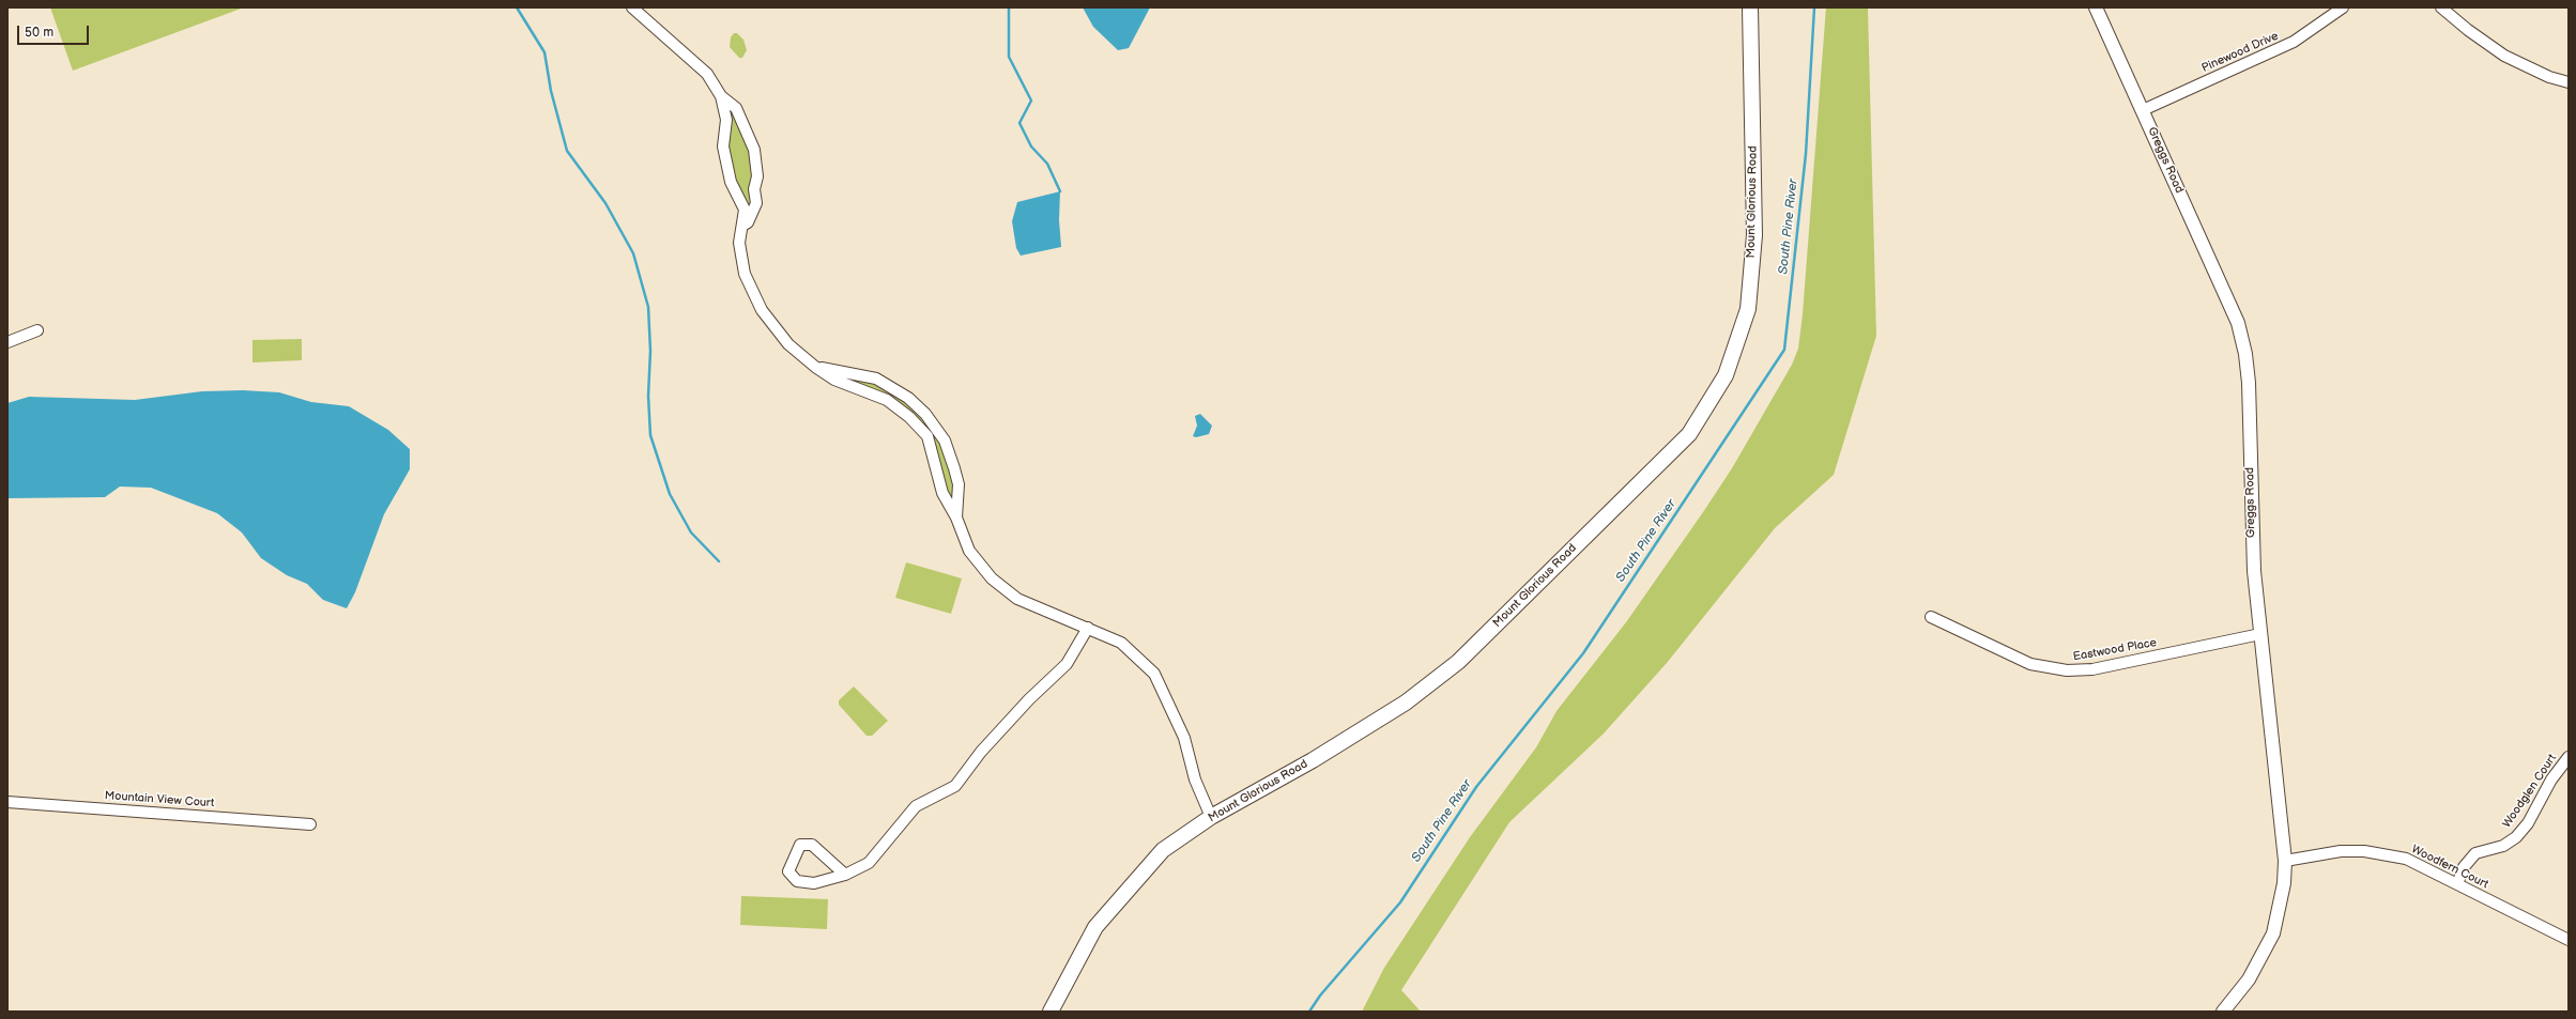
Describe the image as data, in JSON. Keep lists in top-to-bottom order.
{
  "streets": {
    "main road": ["Mount Glorious Road"],
    "street": [
      "Pinewood Drive",
      "Greggs Road",
      "Eastwood Place",
      "Woodglen Court",
      "Mountain View Court",
      "Woodfern Court"
    ]
  },
  "crossings": [
    ["Pinewood Drive", "Greggs Road"],
    ["Greggs Road", "Eastwood Place"],
    ["Greggs Road", "Woodfern Court"],
    ["Woodglen Court", "Woodfern Court"]
  ],
  "water": ["South Pine River"],
  "scale_bar": "50 m"
}
